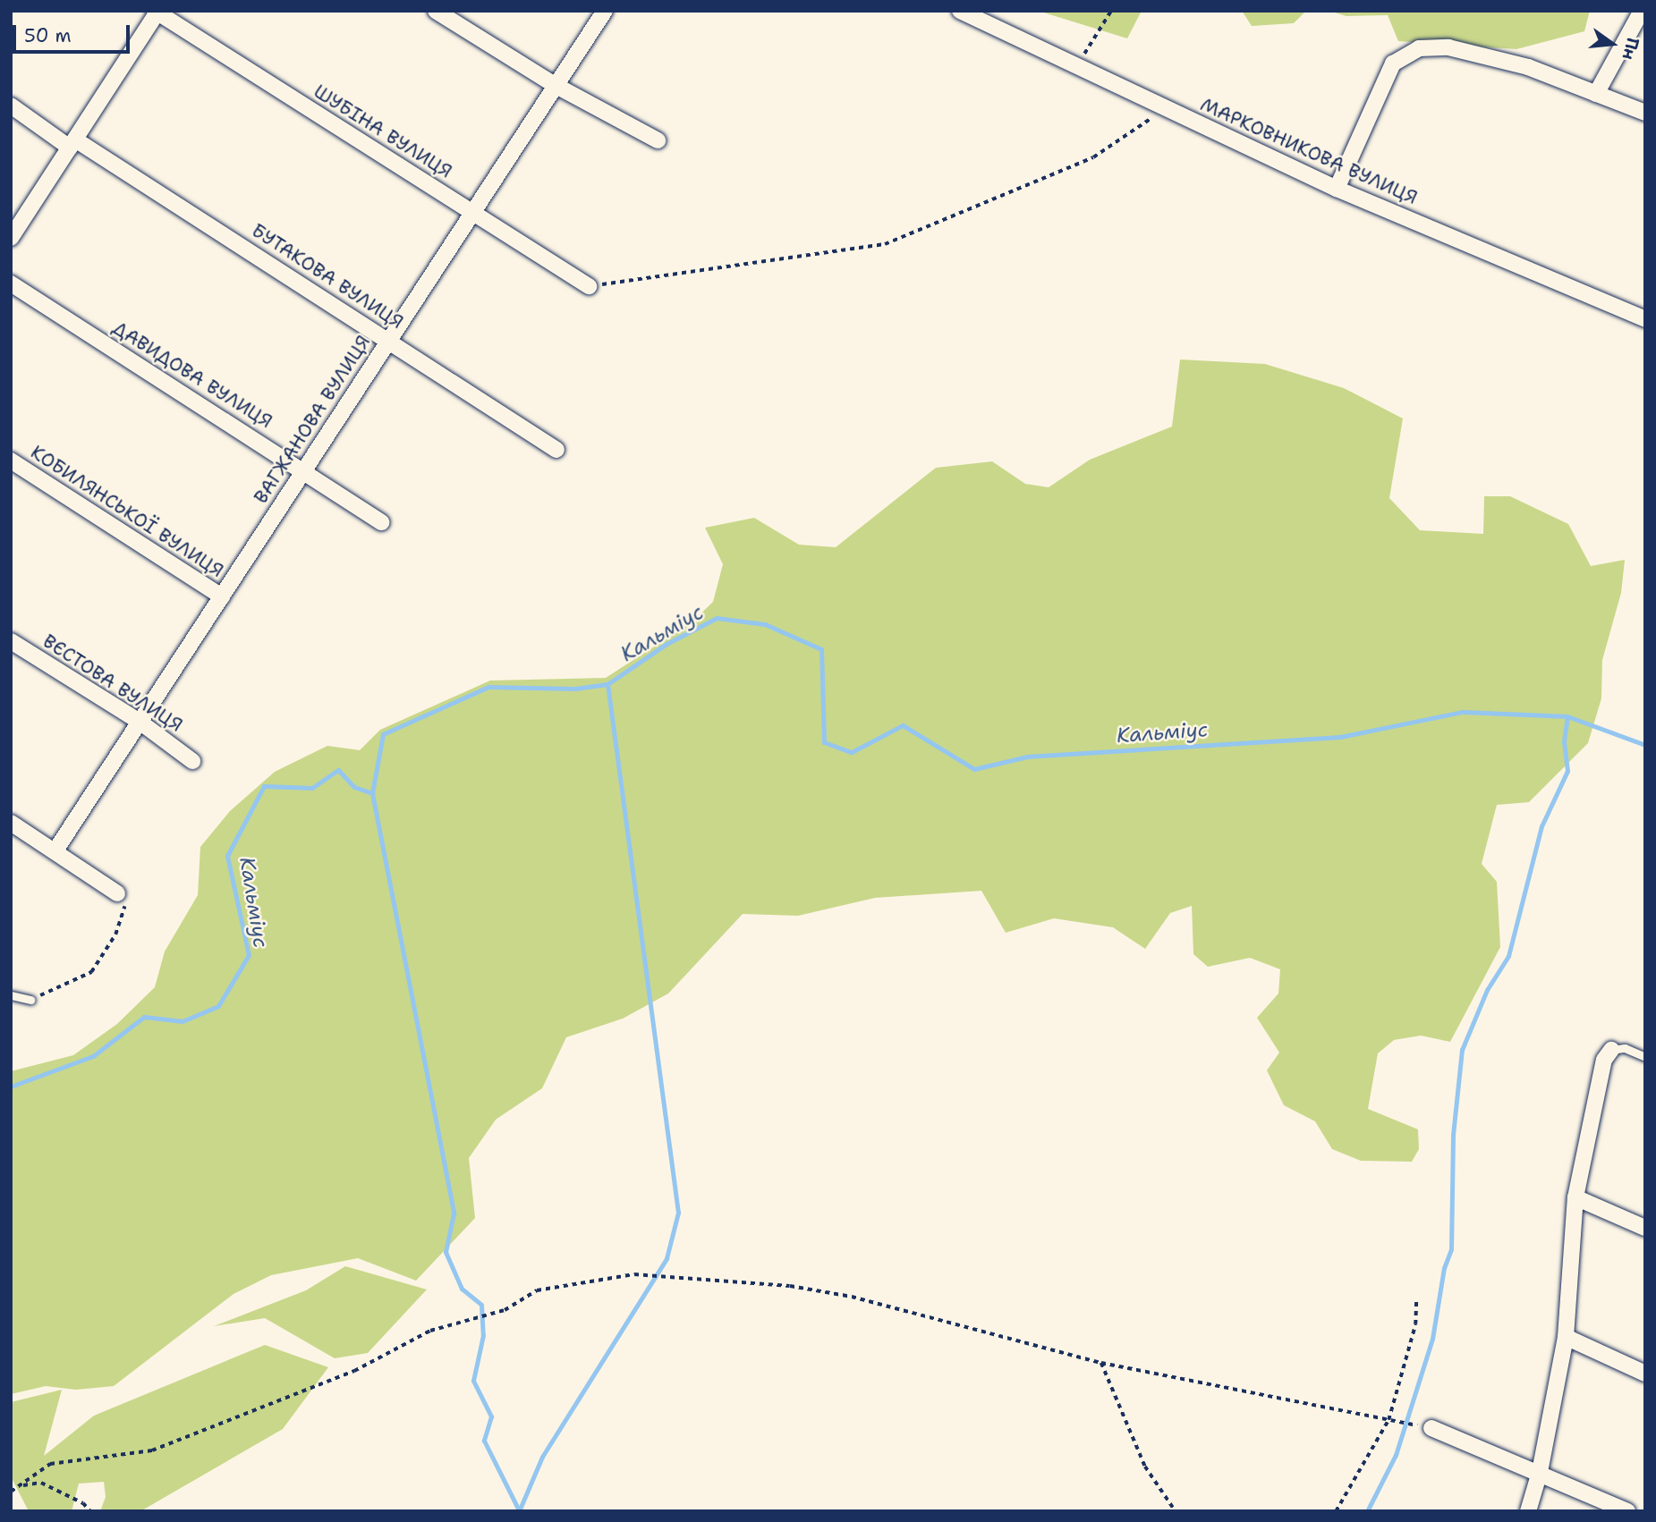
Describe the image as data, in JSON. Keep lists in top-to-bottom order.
{
  "streets": {
    "street": [
      "ШУБІНА ВУЛИЦЯ",
      "МАРКОВНИКОВА ВУЛИЦЯ",
      "БУТАКОВА ВУЛИЦЯ",
      "ДАВИДОВА ВУЛИЦЯ",
      "ВАГЖАНОВА ВУЛИЦЯ",
      "КОБИЛЯНСЬКОЇ ВУЛИЦЯ",
      "ВЄСТОВА ВУЛИЦЯ"
    ]
  },
  "crossings": [
    ["ШУБІНА ВУЛИЦЯ", "ВАГЖАНОВА ВУЛИЦЯ"],
    ["БУТАКОВА ВУЛИЦЯ", "ВАГЖАНОВА ВУЛИЦЯ"],
    ["ДАВИДОВА ВУЛИЦЯ", "ВАГЖАНОВА ВУЛИЦЯ"],
    ["ВАГЖАНОВА ВУЛИЦЯ", "КОБИЛЯНСЬКОЇ ВУЛИЦЯ"],
    ["ВАГЖАНОВА ВУЛИЦЯ", "ВЄСТОВА ВУЛИЦЯ"]
  ],
  "water": ["Кальміус"],
  "scale_bar": "50 m",
  "north": "right"
}
